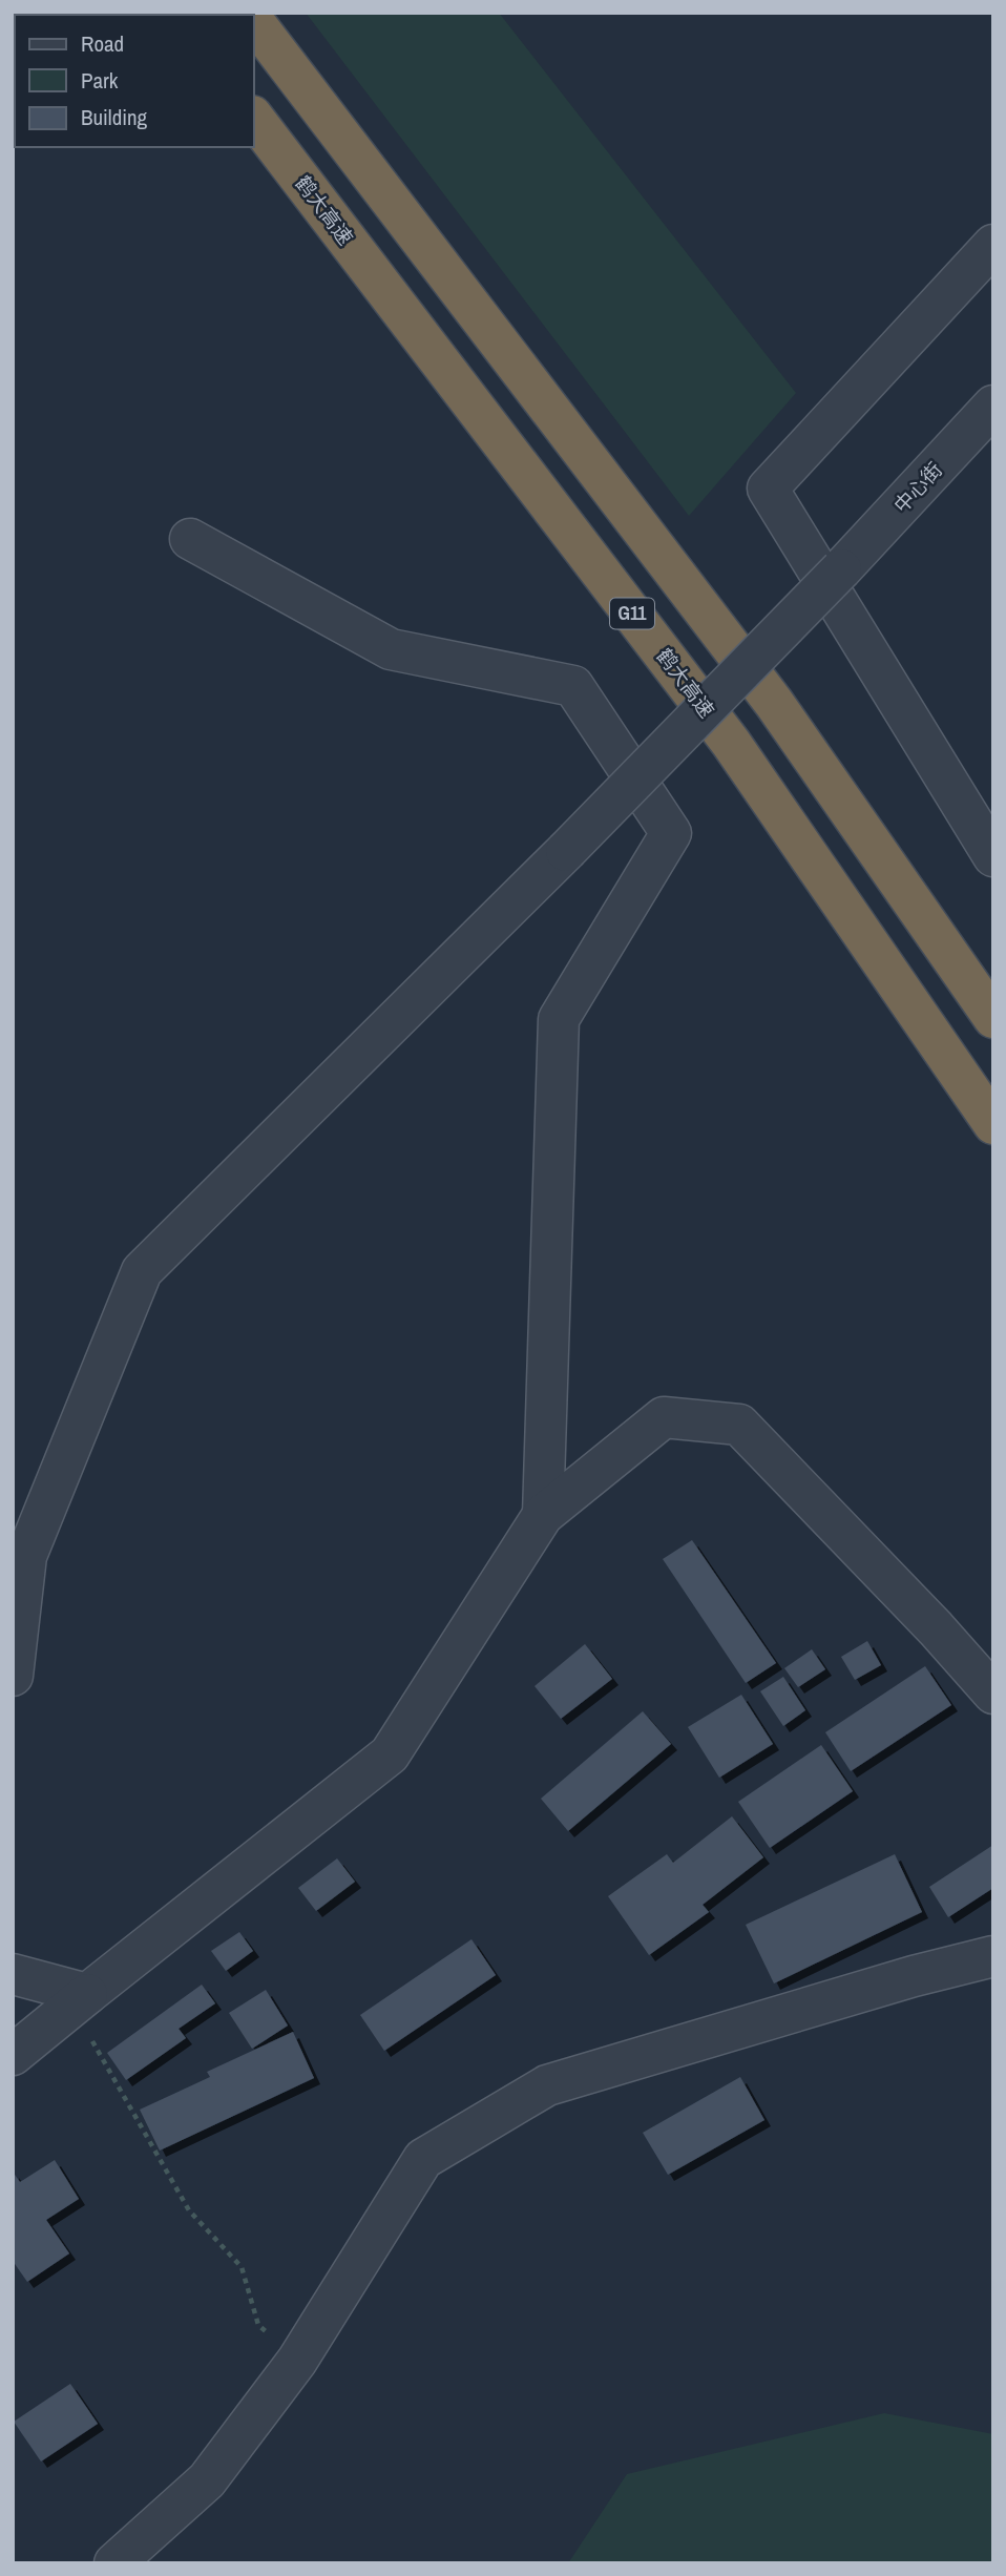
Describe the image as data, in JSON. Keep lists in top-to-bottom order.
{
  "streets": {
    "highway": ["鹤大高速", "G11"],
    "street": ["中心街"]
  },
  "legend": ["Road", "Park", "Building"]
}
